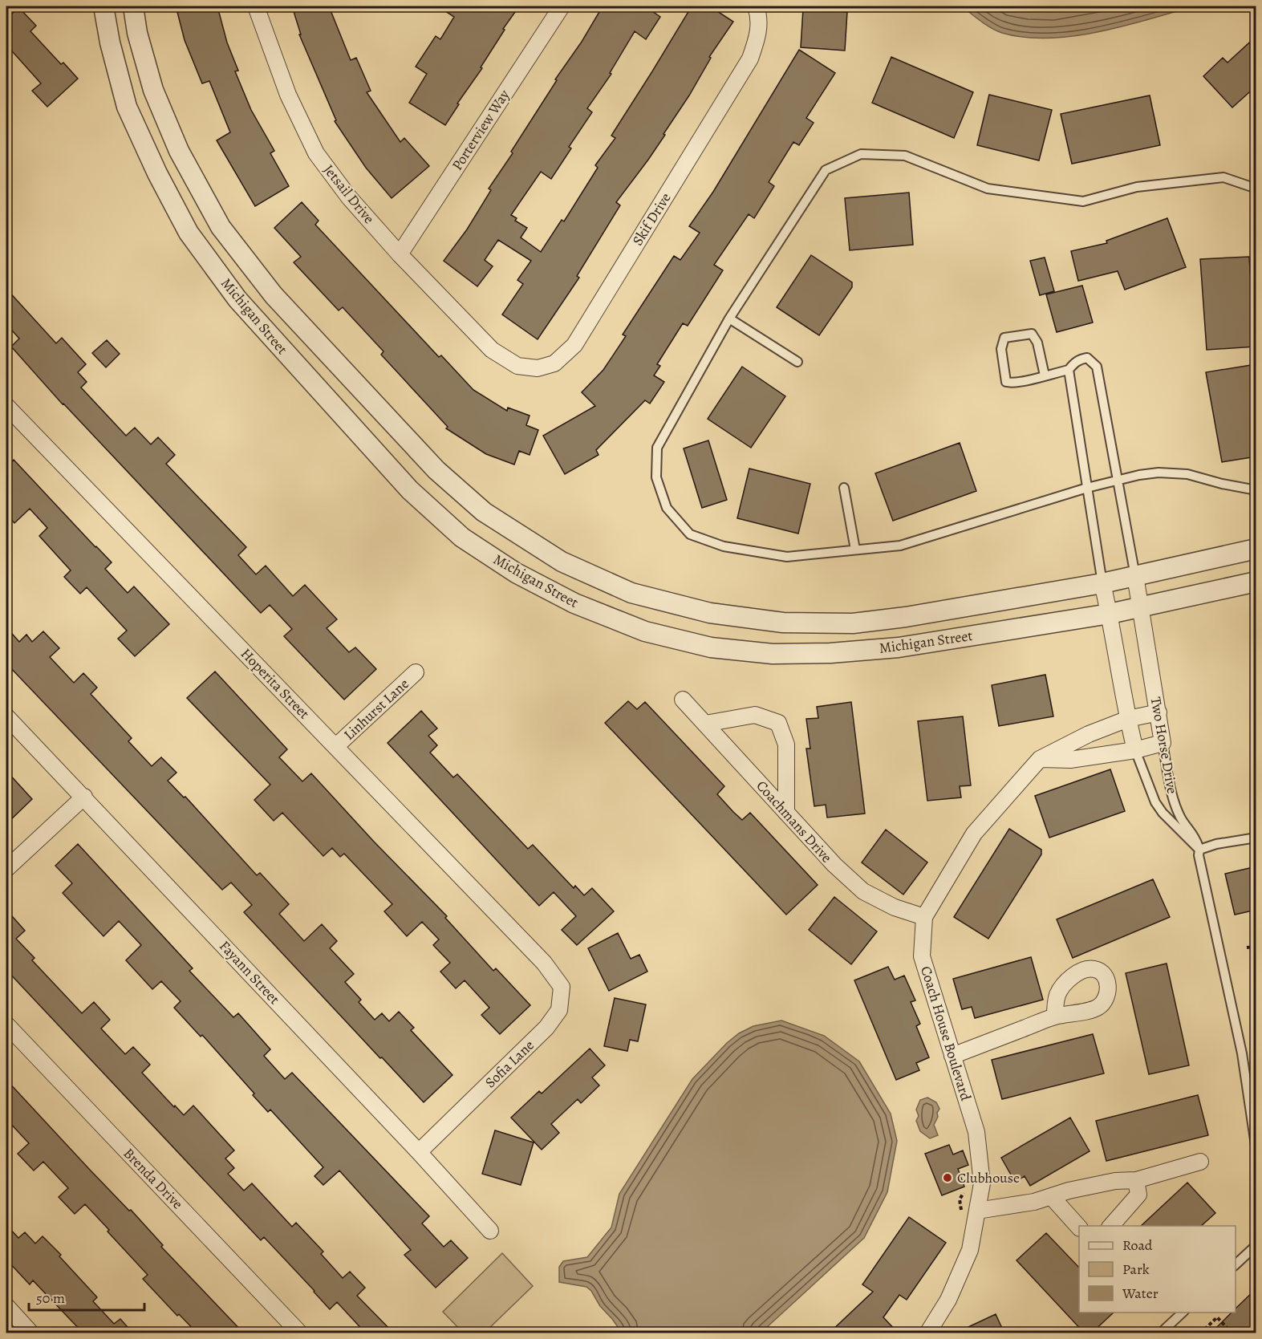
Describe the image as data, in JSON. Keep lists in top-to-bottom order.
{
  "streets": {
    "street": [
      "Porterview Way",
      "Jetsail Drive",
      "Skif Drive",
      "Michigan Street",
      "Hoperita Street",
      "Linhurst Lane",
      "Two Horse Drive",
      "Coachmans Drive",
      "Fayann Street",
      "Coach House Boulevard",
      "Sofia Lane",
      "Brenda Drive"
    ]
  },
  "crossings": [
    ["Porterview Way", "Jetsail Drive"],
    ["Jetsail Drive", "Skif Drive"],
    ["Michigan Street", "Two Horse Drive"],
    ["Hoperita Street", "Linhurst Lane"],
    ["Hoperita Street", "Sofia Lane"],
    ["Two Horse Drive", "Coach House Boulevard"],
    ["Coachmans Drive", "Coach House Boulevard"],
    ["Fayann Street", "Sofia Lane"]
  ],
  "places": ["Clubhouse"],
  "legend": ["Road", "Park", "Water"],
  "scale_bar": "50 m"
}
